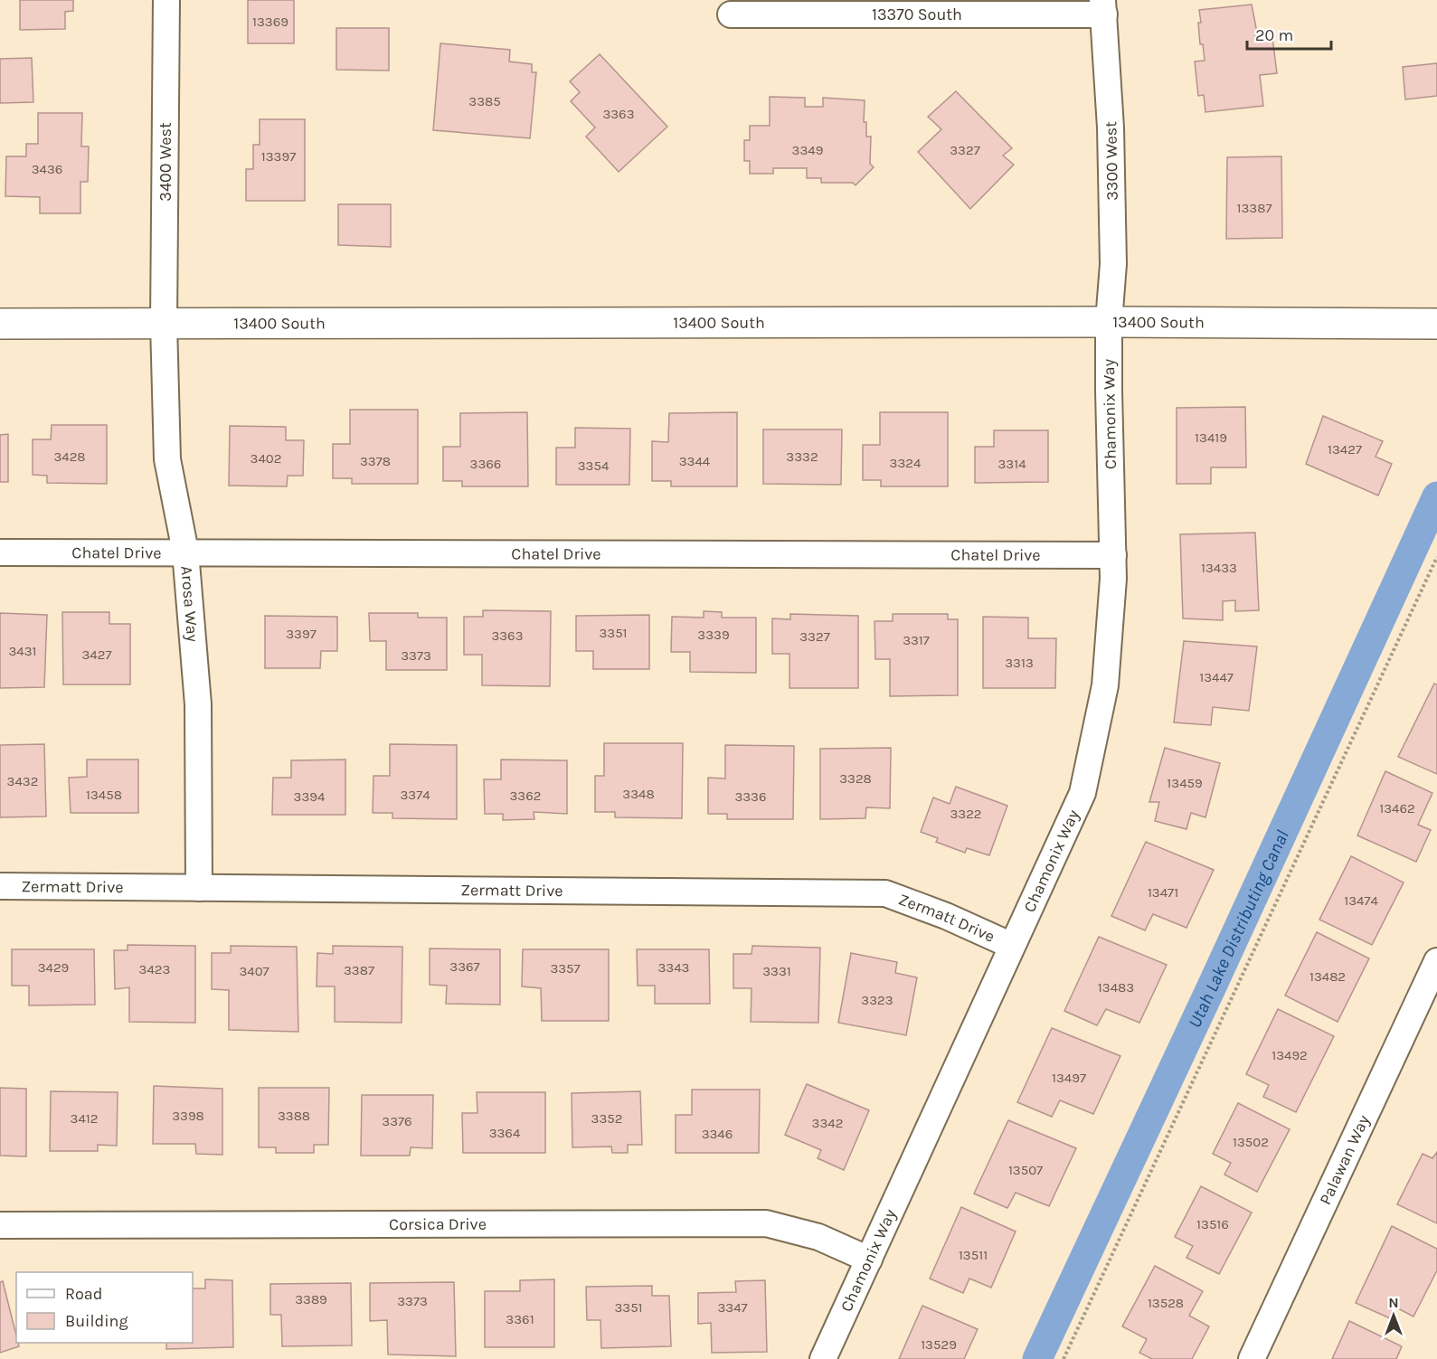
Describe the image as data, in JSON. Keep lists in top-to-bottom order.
{
  "streets": {
    "main road": ["13400 South"],
    "street": [
      "13370 South",
      "3300 West",
      "3400 West",
      "Chamonix Way",
      "Chatel Drive",
      "Arosa Way",
      "Zermatt Drive",
      "Palawan Way",
      "Corsica Drive"
    ]
  },
  "crossings": [
    ["13370 South", "3300 West"],
    ["3300 West", "13400 South"],
    ["3300 West", "Chamonix Way"],
    ["3400 West", "13400 South"],
    ["3400 West", "Arosa Way"],
    ["13400 South", "Chamonix Way"],
    ["13400 South", "Arosa Way"],
    ["Chamonix Way", "Chatel Drive"],
    ["Chamonix Way", "Zermatt Drive"],
    ["Chamonix Way", "Corsica Drive"],
    ["Chatel Drive", "Arosa Way"],
    ["Arosa Way", "Zermatt Drive"]
  ],
  "water": ["Utah Lake Distributing Canal"],
  "house_numbers": [
    "13369",
    "3385",
    "3363",
    "3349",
    "3327",
    "13397",
    "3436",
    "13387",
    "13419",
    "13427",
    "3428",
    "3332",
    "3402",
    "3378",
    "3344",
    "3324",
    "3366",
    "3314",
    "3354",
    "13433",
    "3351",
    "3397",
    "3339",
    "3363",
    "3327",
    "3317",
    "3431",
    "3427",
    "3373",
    "3313",
    "13447",
    "3328",
    "3432",
    "13459",
    "3348",
    "13458",
    "3374",
    "3362",
    "3394",
    "3336",
    "13462",
    "3322",
    "13471",
    "13474",
    "3367",
    "3429",
    "3343",
    "3357",
    "3423",
    "3387",
    "3407",
    "3331",
    "13482",
    "13483",
    "3323",
    "13492",
    "13497",
    "3398",
    "3388",
    "3412",
    "3352",
    "3376",
    "3342",
    "3364",
    "3346",
    "13502",
    "13507",
    "13516",
    "13511",
    "3389",
    "3373",
    "13528",
    "3351",
    "3347",
    "3361",
    "13529"
  ],
  "legend": ["Road", "Building"],
  "scale_bar": "20 m",
  "north": "top"
}
